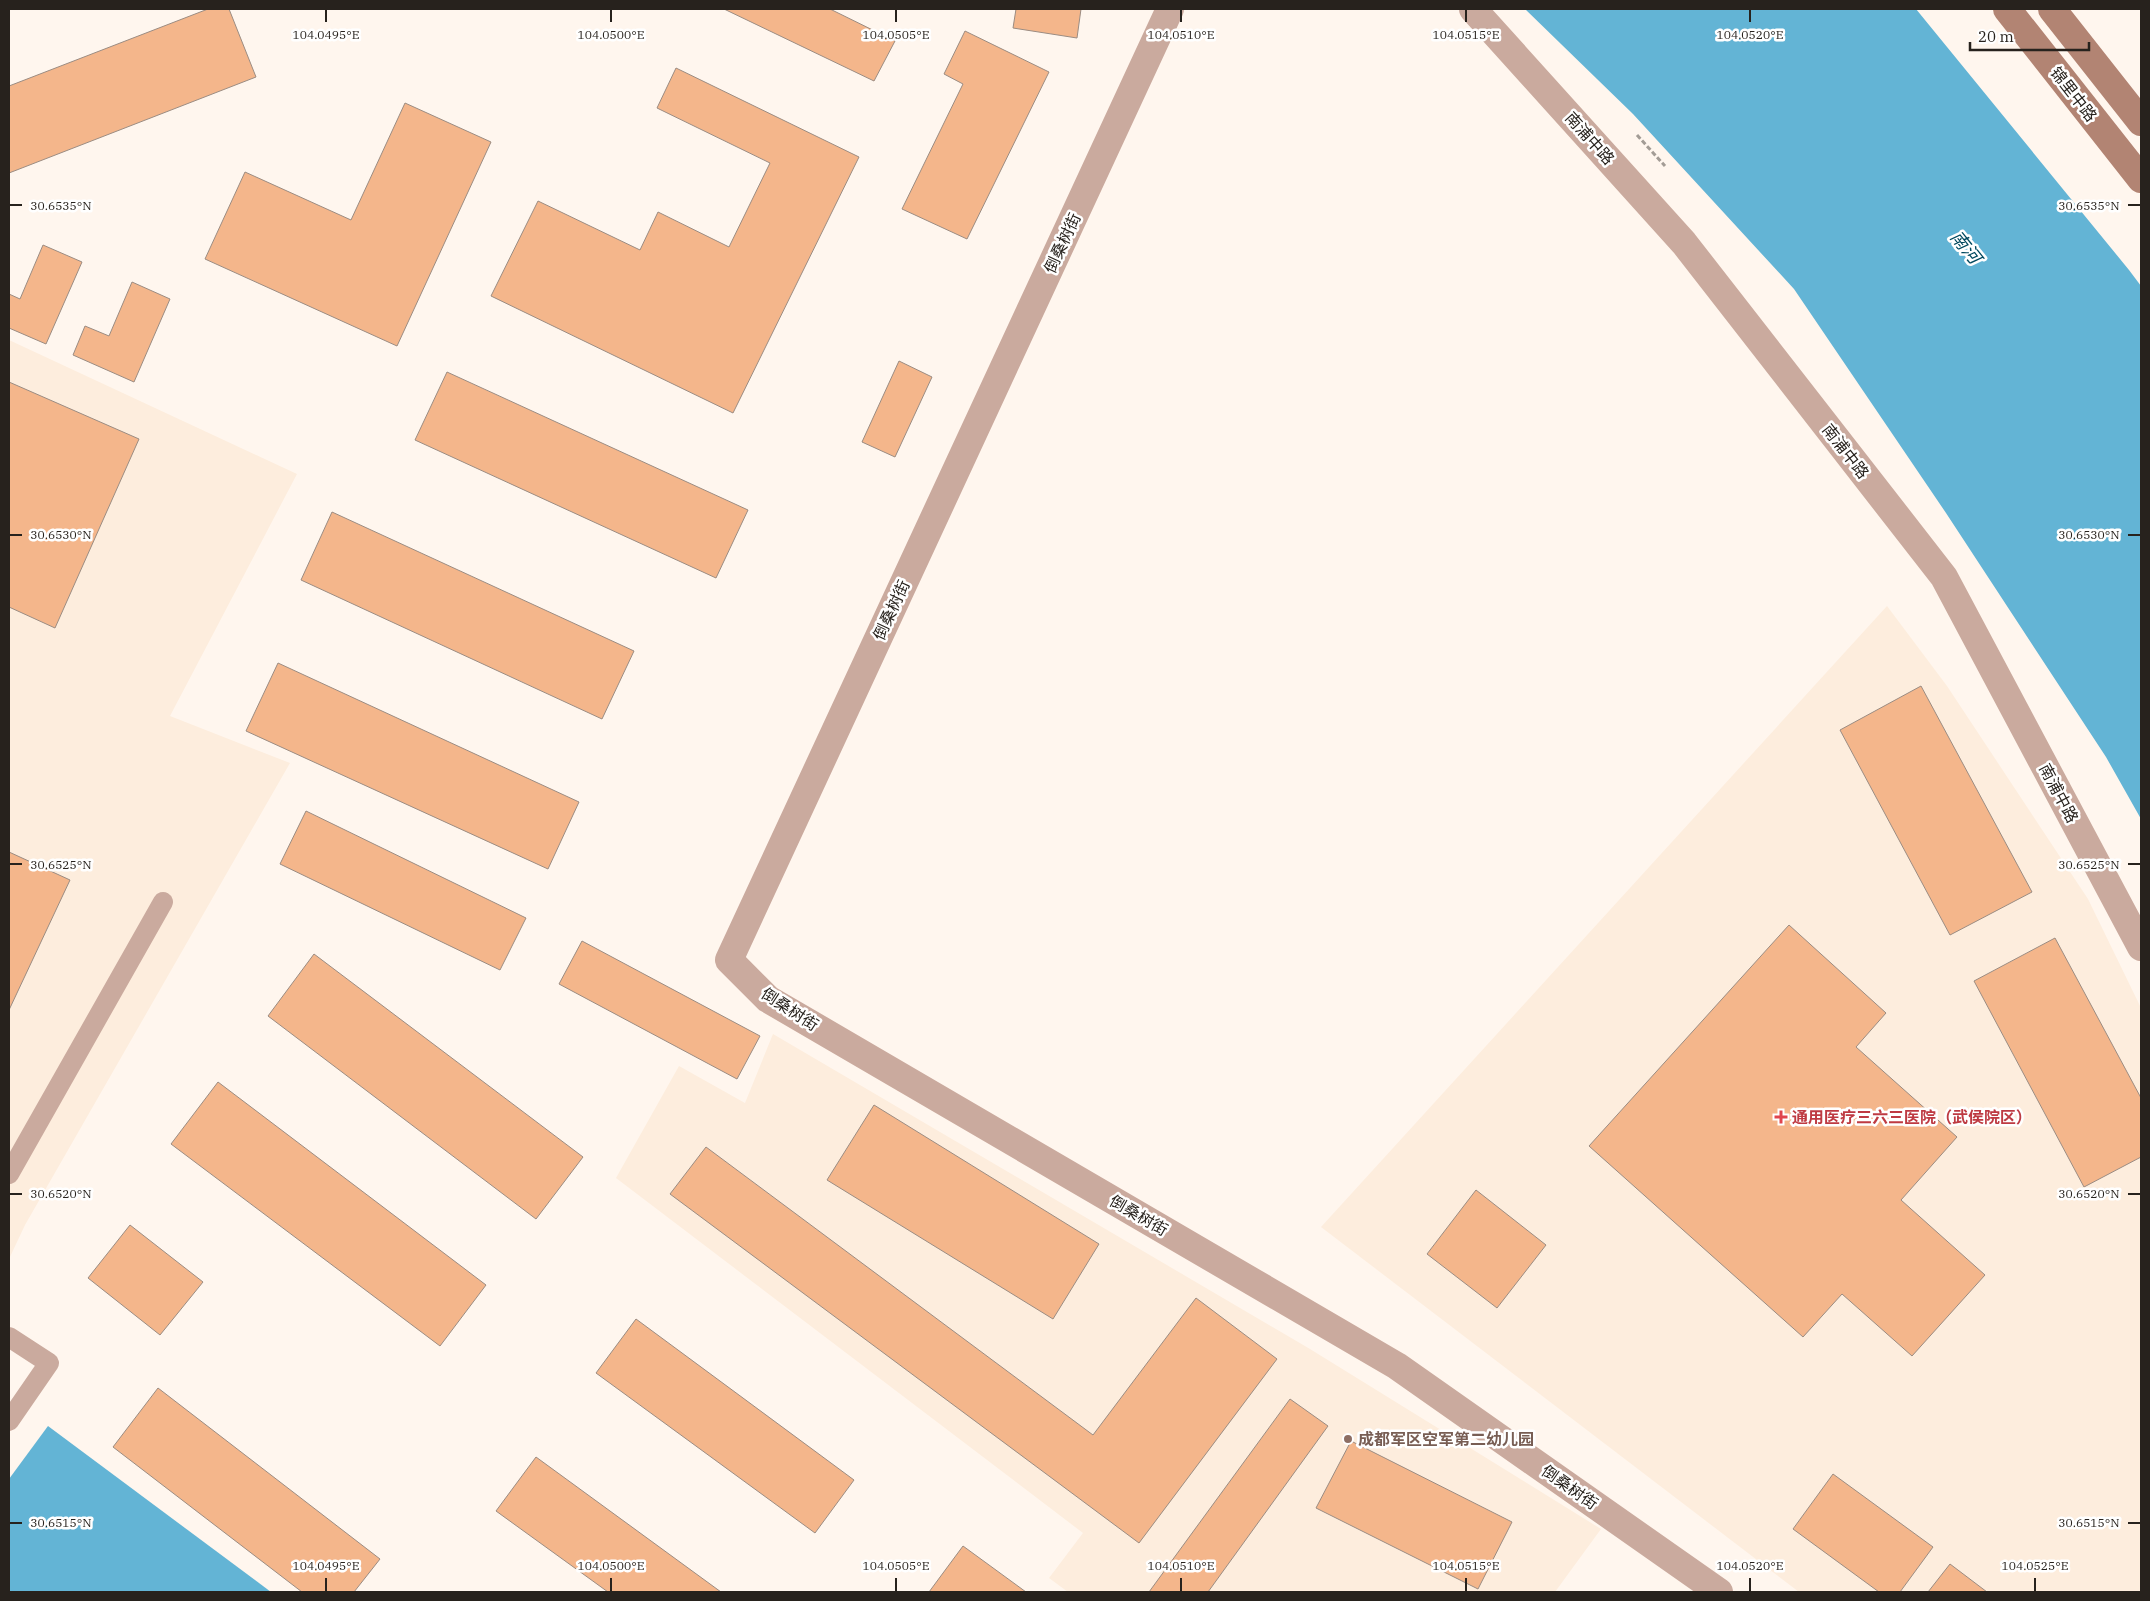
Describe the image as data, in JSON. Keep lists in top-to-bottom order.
{
  "streets": {
    "main road": ["锦里中路"],
    "street": ["南浦中路", "倒桑树街"]
  },
  "water": ["南河"],
  "places": {
    "health": ["通用医疗三六三医院（武侯院区）"],
    "other": ["成都军区空军第二幼儿园"]
  },
  "scale_bar": "20 m",
  "coordinates": [
    "104.0495°E",
    "104.0500°E",
    "104.0505°E",
    "104.0510°E",
    "104.0515°E",
    "104.0520°E",
    "30.6535°N",
    "30.6530°N",
    "30.6525°N",
    "30.6520°N",
    "30.6515°N",
    "104.0525°E"
  ]
}
